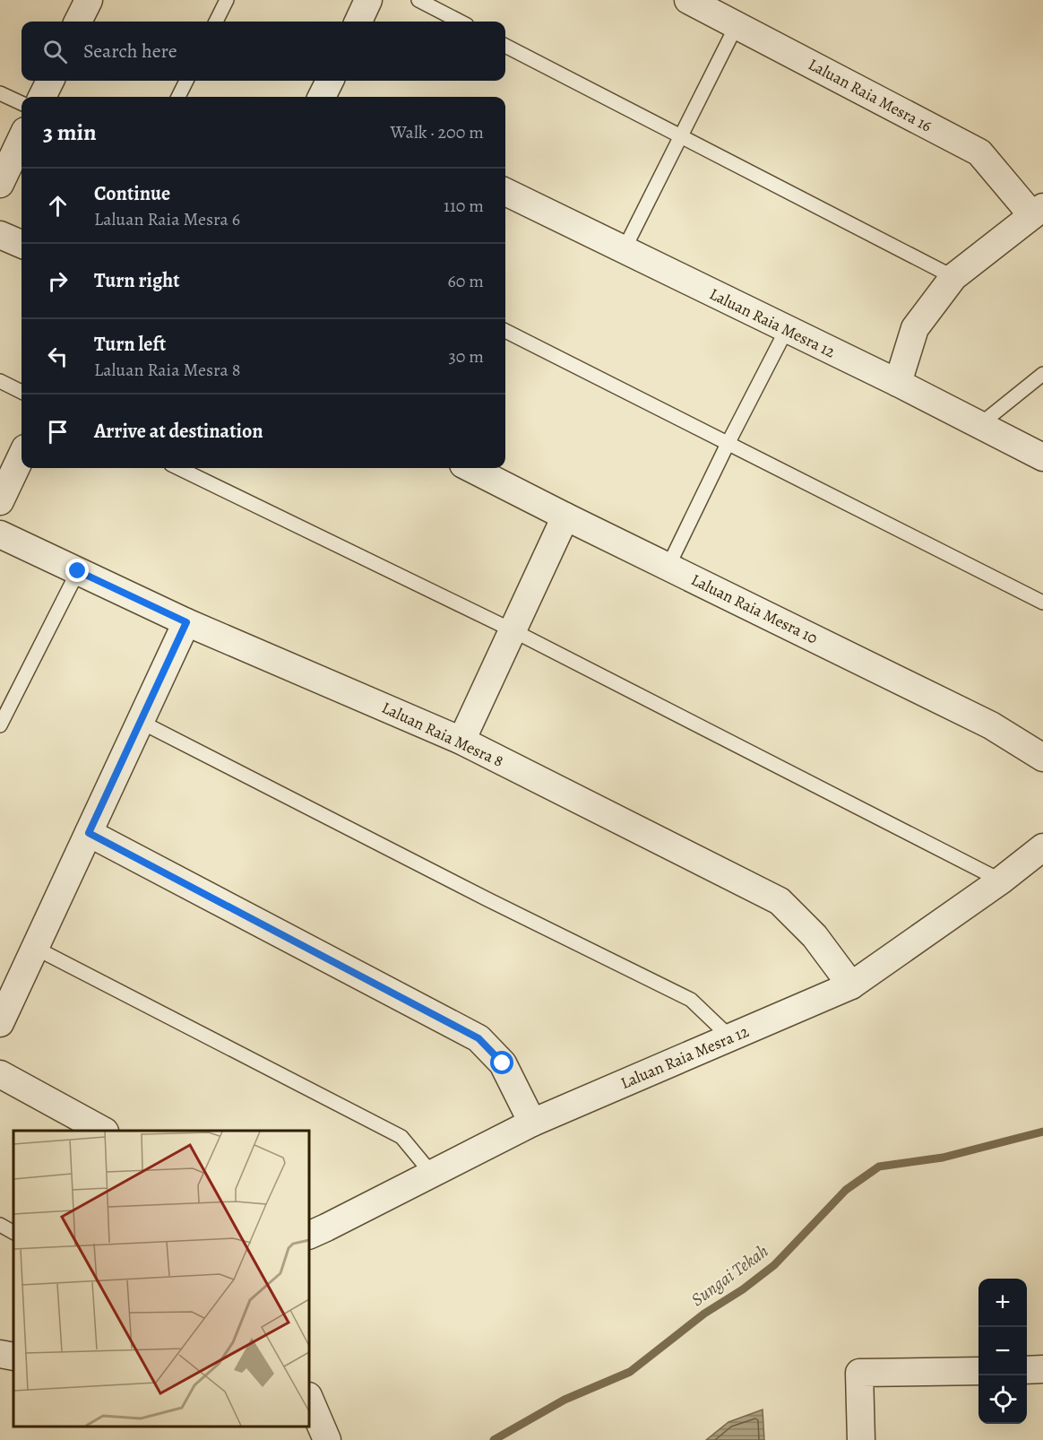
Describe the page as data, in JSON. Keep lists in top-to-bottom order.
{
  "streets": {
    "street": [
      "Laluan Raia Mesra 16",
      "Laluan Raia Mesra 12",
      "Laluan Raia Mesra 10",
      "Laluan Raia Mesra 8"
    ]
  },
  "crossings": [
    ["Laluan Raia Mesra 12", "Laluan Raia Mesra 8"]
  ],
  "water": ["Sungai Tekah"],
  "page": {
    "search": "Search here",
    "heading": ["3 min", "Walk · 200 m"],
    "list": [
      ["Continue", "Laluan Raia Mesra 6", "110 m"],
      ["Turn right", "60 m"],
      ["Turn left", "Laluan Raia Mesra 8", "30 m"],
      "Arrive at destination"
    ],
    "map_buttons": ["+", "−"]
  }
}
